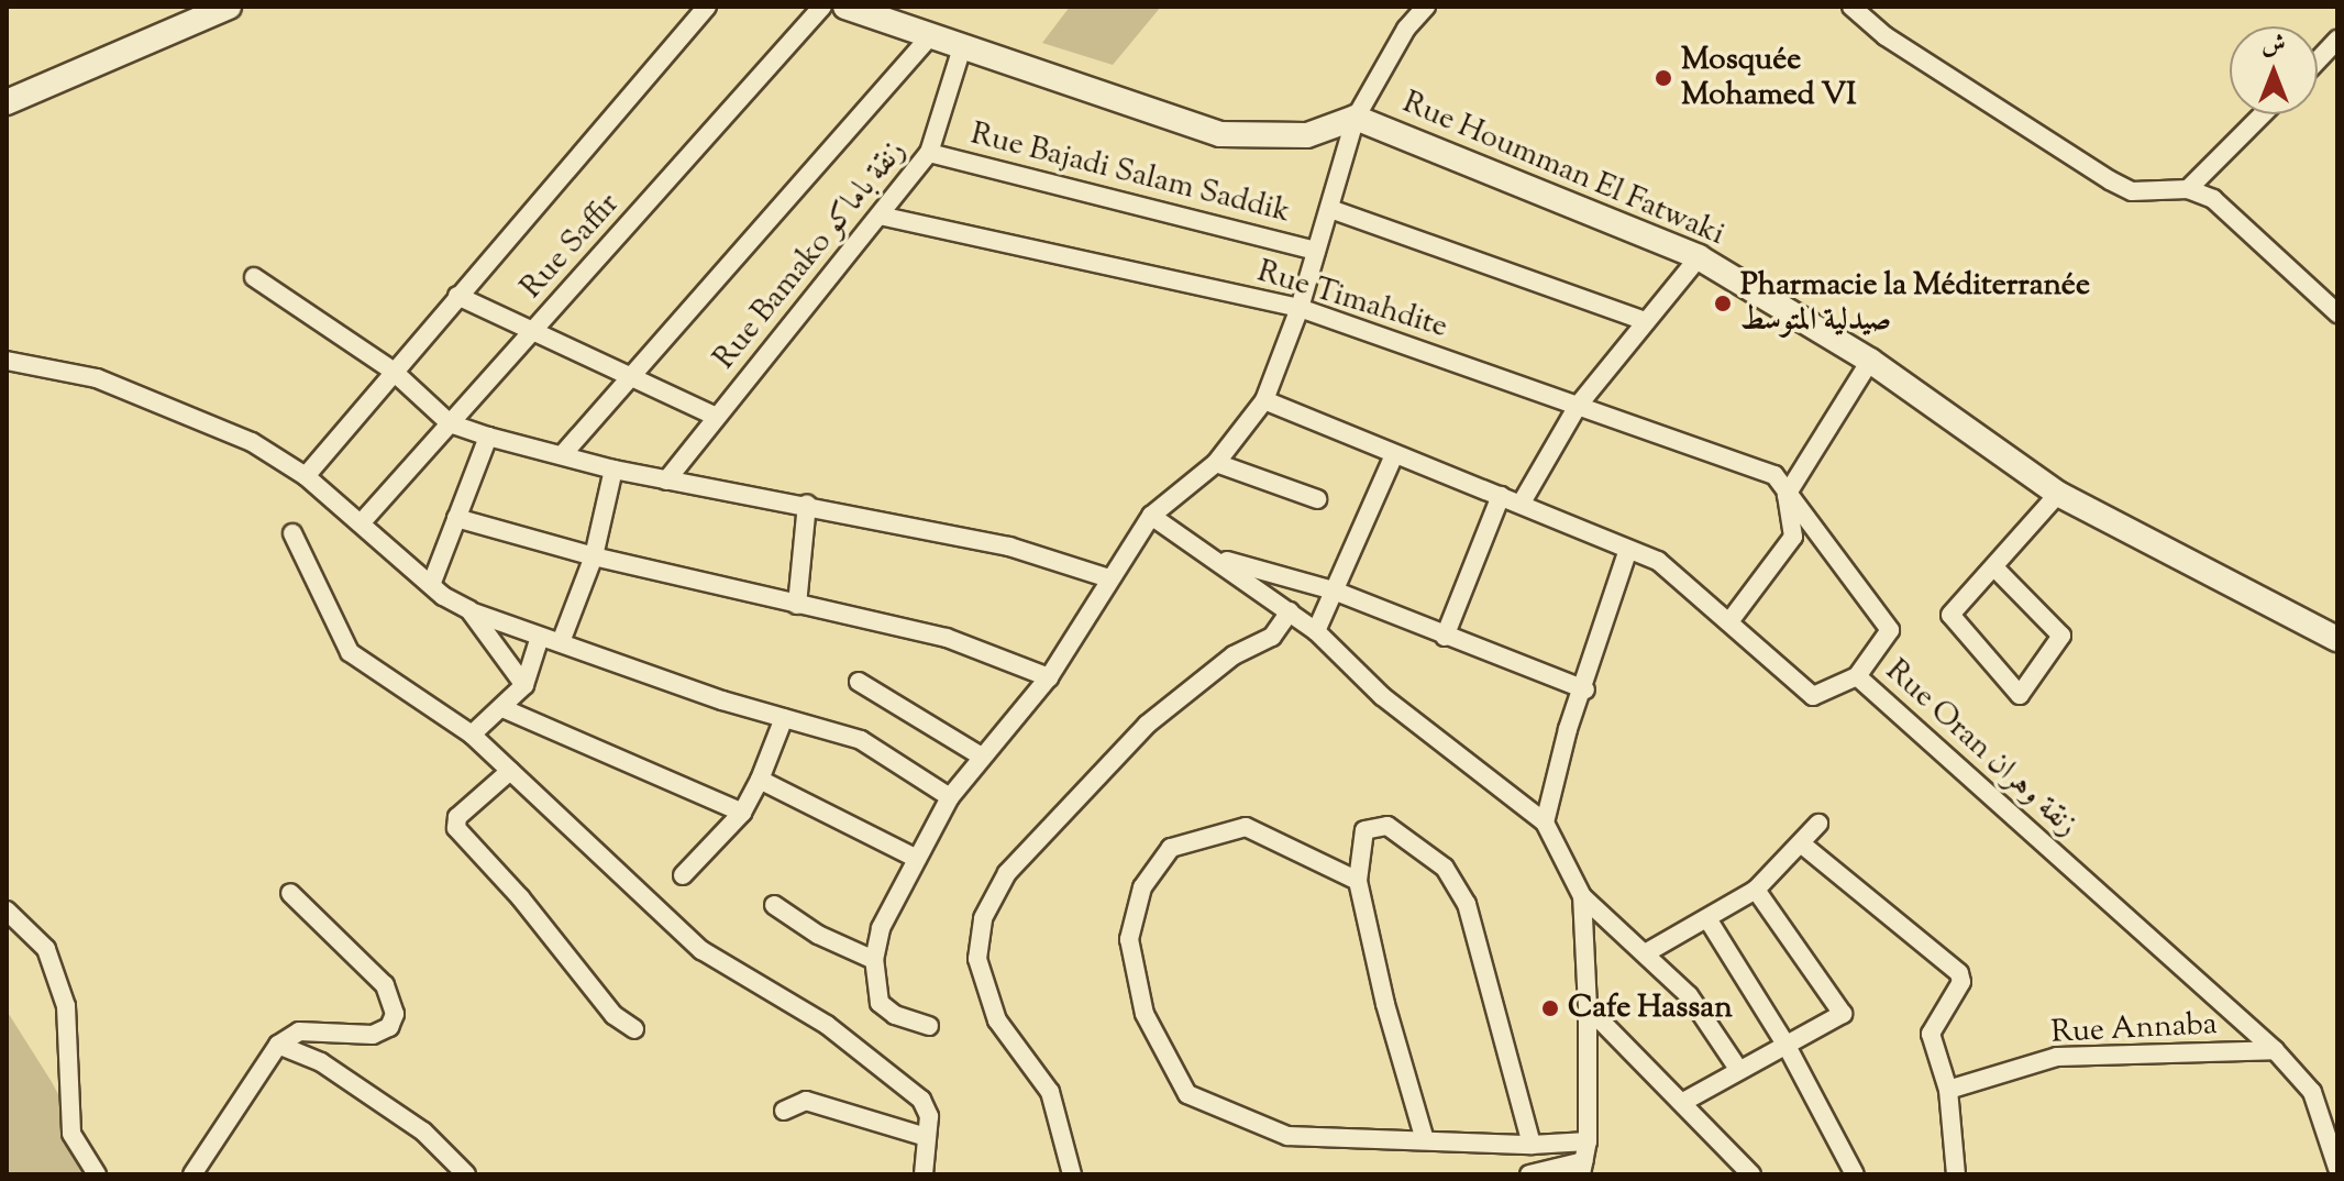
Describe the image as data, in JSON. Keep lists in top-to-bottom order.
{
  "streets": {
    "street": [
      "Rue Houmman El Fatwaki",
      "Rue Bajadi Salam Saddik",
      "Rue Saffir",
      "Rue Bamako زنقة باماكو",
      "Rue Timahdite",
      "Rue Oran زنقة وهران",
      "Rue Annaba"
    ]
  },
  "crossings": [
    ["Rue Houmman El Fatwaki", "Rue Bamako زنقة باماكو"],
    ["Rue Bajadi Salam Saddik", "Rue Bamako زنقة باماكو"],
    ["Rue Bamako زنقة باماكو", "Rue Timahdite"],
    ["Rue Timahdite", "Rue Oran زنقة وهران"],
    ["Rue Oran زنقة وهران", "Rue Annaba"]
  ],
  "places": ["Mosquée Mohamed VI", "Pharmacie la Méditerranée صيدلية المتوسط", "Cafe Hassan"],
  "north": "top"
}
